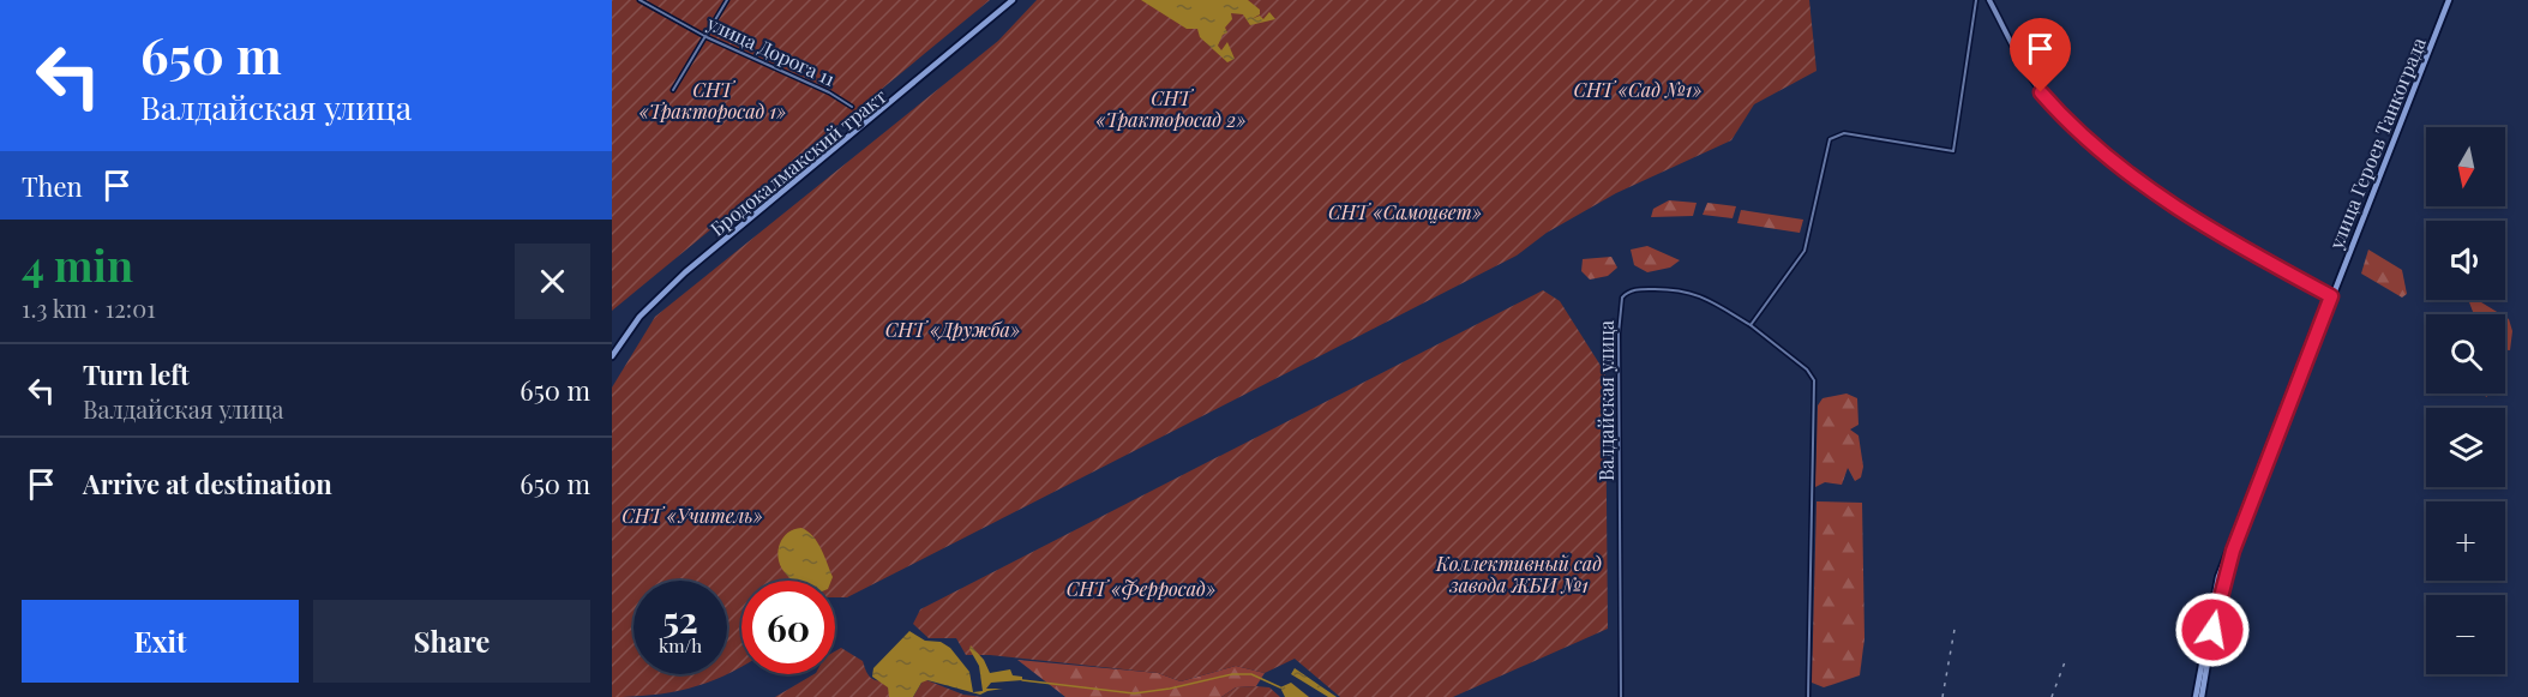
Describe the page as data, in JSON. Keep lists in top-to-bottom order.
{
  "streets": {
    "main road": ["улица Героев Танкограда", "Бродокалмакский тракт"],
    "street": ["улица Дорога 11", "Валдайская улица"]
  },
  "parks": [
    "СНТ «Тракторосад 1»",
    "СНТ «Сад №1»",
    "СНТ «Тракторосад 2»",
    "СНТ «Самоцвет»",
    "СНТ «Дружба»",
    "СНТ «Учитель»",
    "Коллективный сад завода ЖБИ №1",
    "СНТ «Ферросад»"
  ],
  "north": "bottom",
  "page": {
    "turn": ["650 m", "Валдайская улица"],
    "map_buttons": ["+", "−"],
    "then": "Then",
    "heading": ["4 min", "1.3 km · 12:01"],
    "list": [
      {
        "name": "Turn left",
        "note": "Валдайская улица",
        "value": "650 m"
      },
      {
        "name": "Arrive at destination",
        "value": "650 m"
      }
    ],
    "speed": "52 km/h",
    "limit": "60",
    "buttons": ["Exit", "Share"]
  }
}
